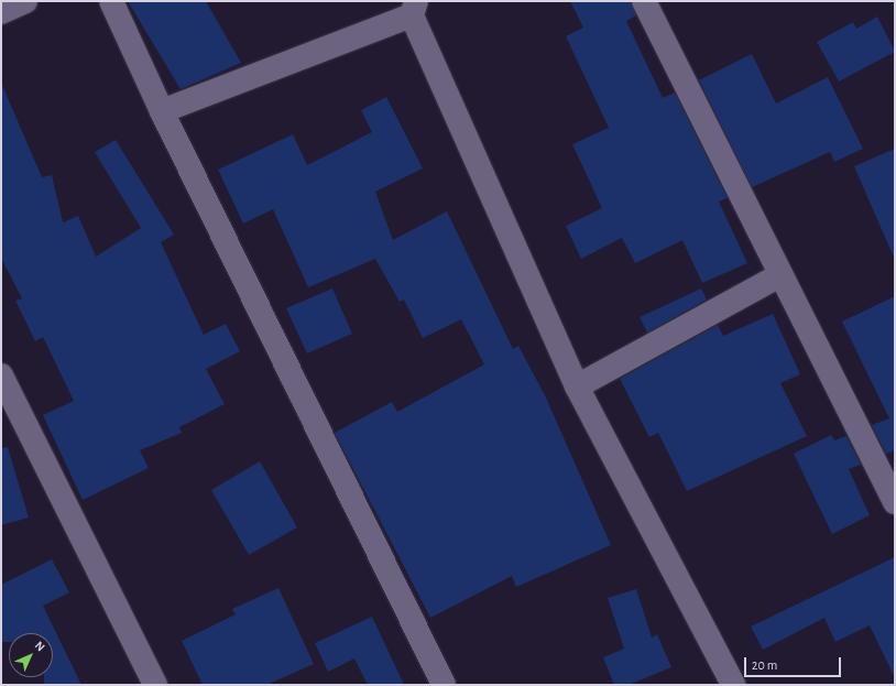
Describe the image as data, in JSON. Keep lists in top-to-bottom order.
{
  "scale_bar": "20 m",
  "north": "top right"
}
